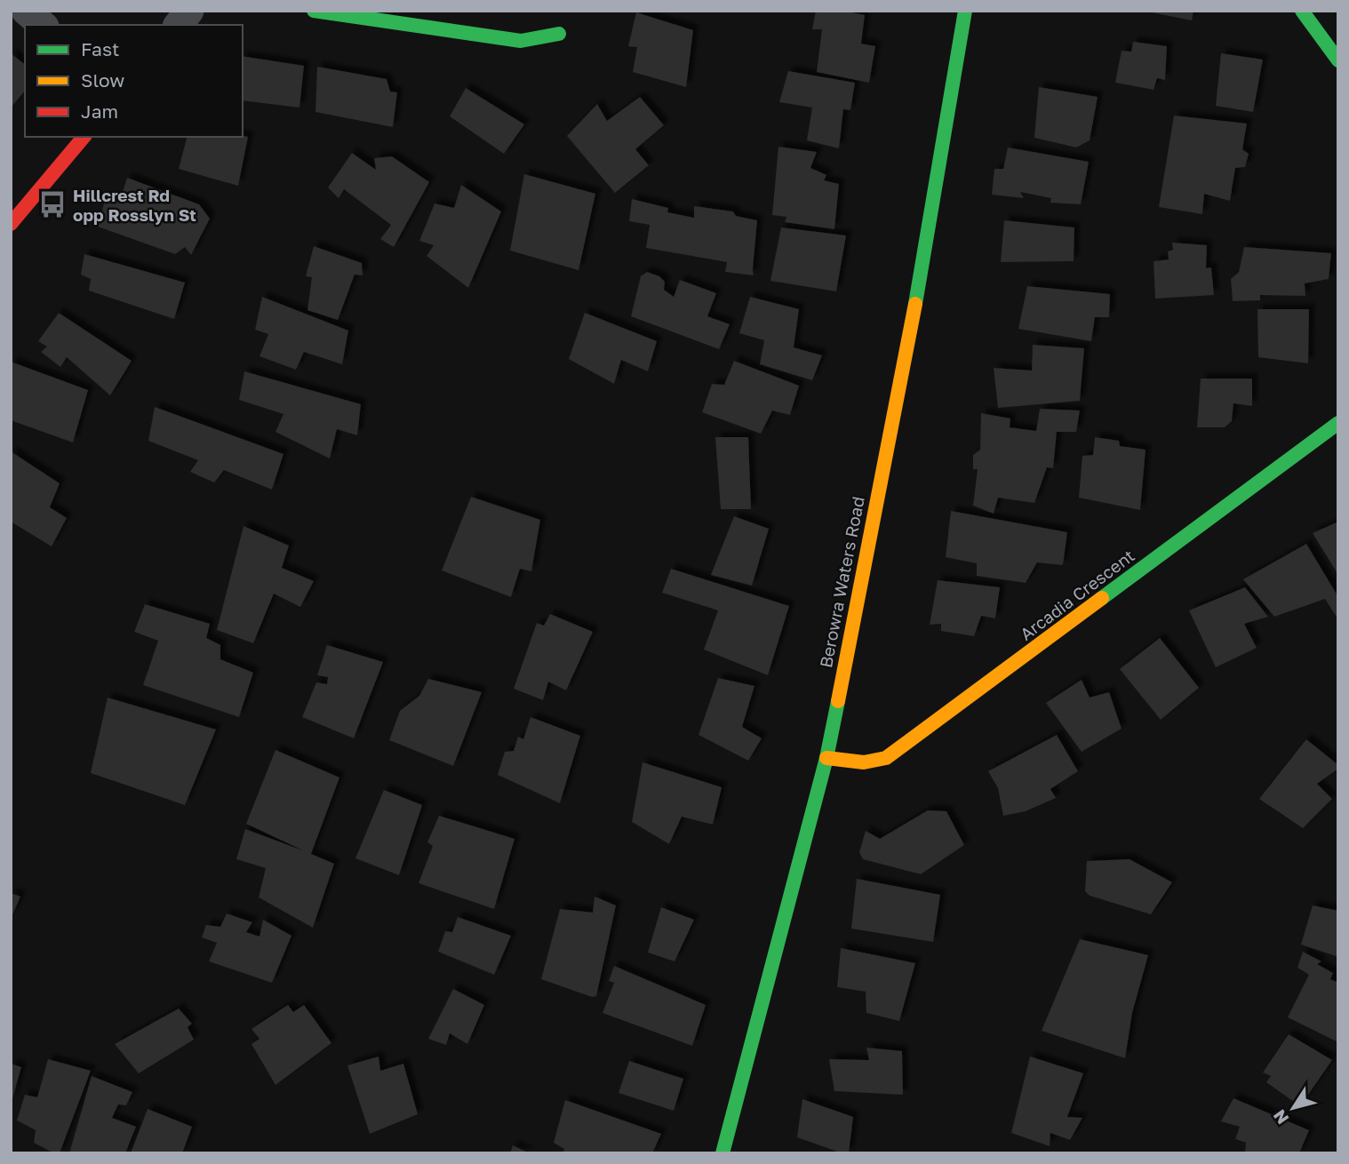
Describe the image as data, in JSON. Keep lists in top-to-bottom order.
{
  "streets": {
    "main road": ["Berowra Waters Road", "Arcadia Crescent"]
  },
  "crossings": [
    ["Berowra Waters Road", "Arcadia Crescent"]
  ],
  "places": {
    "bus stop": ["Hillcrest Rd opp Rosslyn St"]
  },
  "legend": ["Fast", "Slow", "Jam"],
  "north": "bottom left"
}
